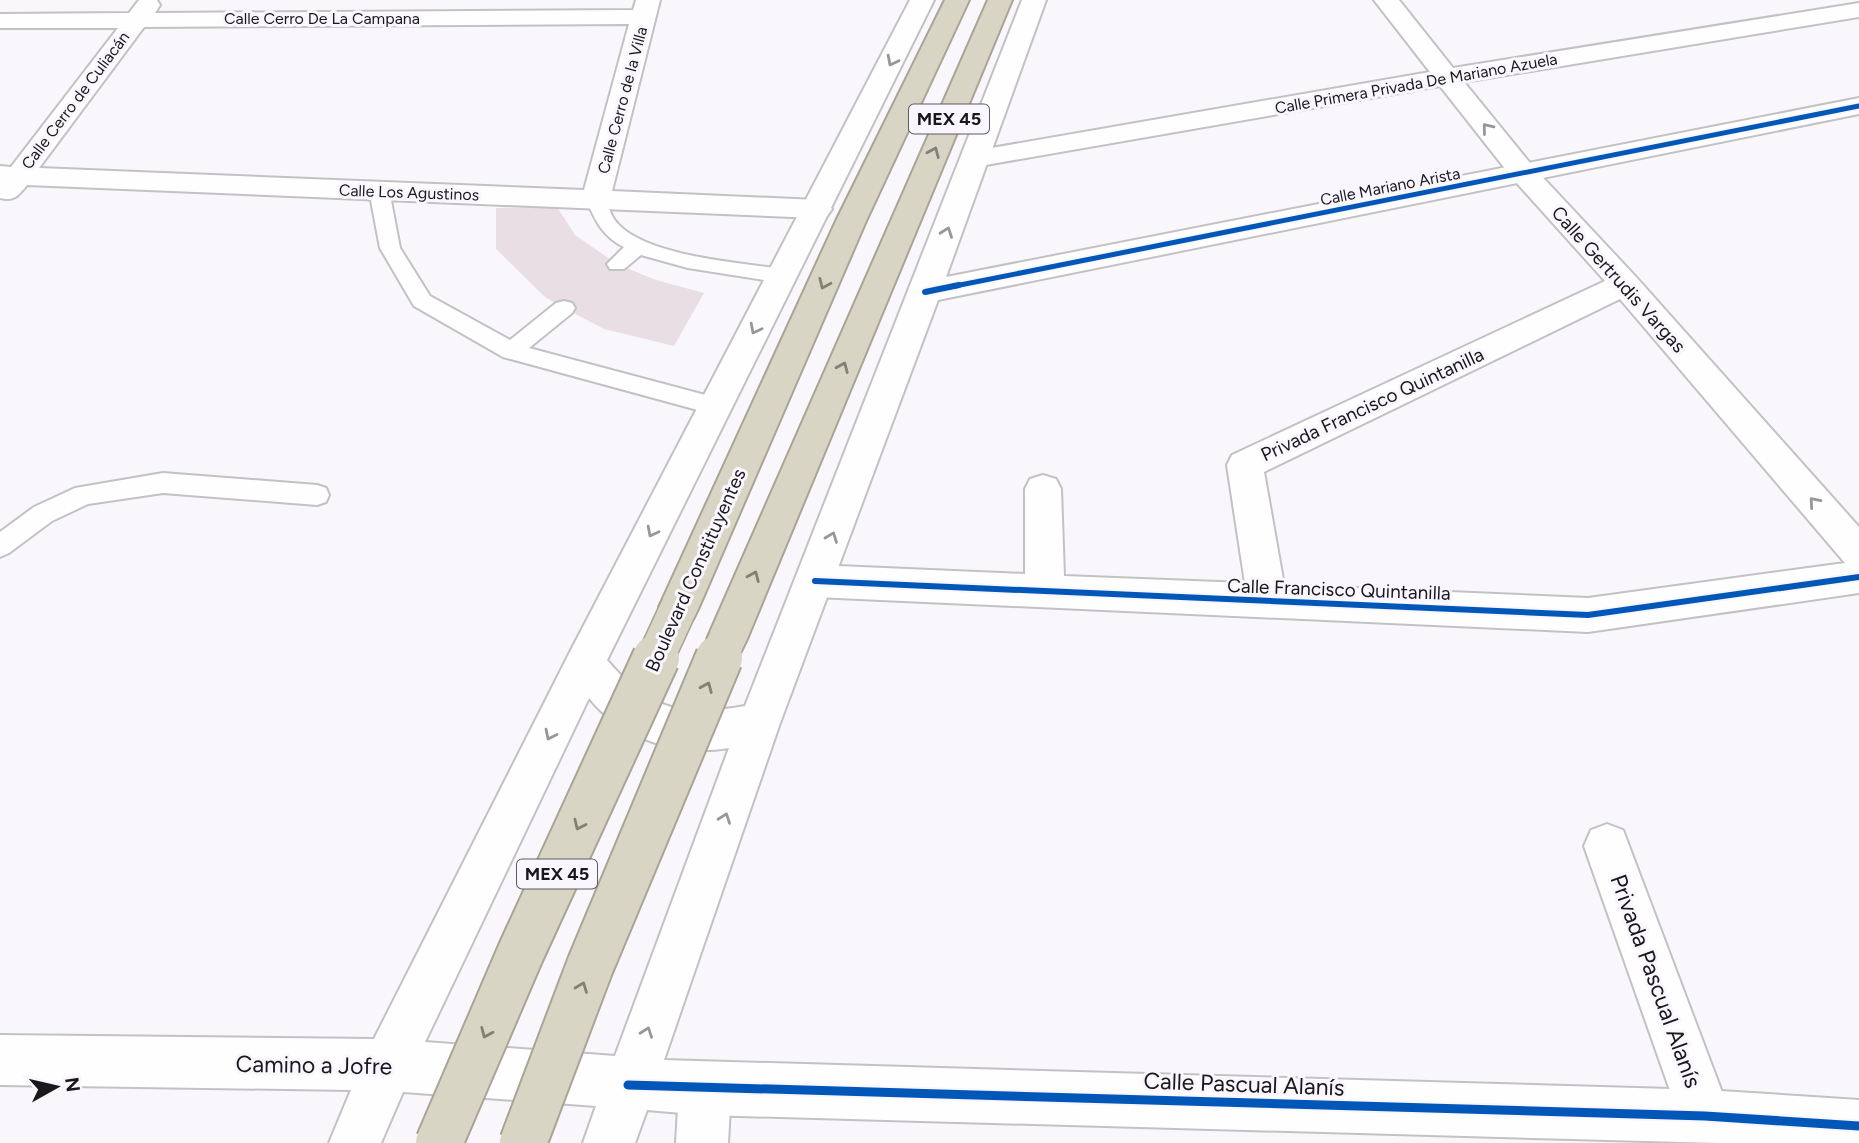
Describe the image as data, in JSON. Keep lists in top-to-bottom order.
{
  "streets": {
    "highway": ["MEX 45", "Boulevard Constituyentes"],
    "street": [
      "Calle Cerro De La Campana",
      "Calle Primera Privada De Mariano Azuela",
      "Calle Cerro de Culiacán",
      "Calle Cerro de la Villa",
      "Calle Mariano Arista",
      "Calle Los Agustinos",
      "Calle Gertrudis Vargas",
      "Privada Francisco Quintanilla",
      "Calle Francisco Quintanilla",
      "Privada Pascual Alanís",
      "Camino a Jofre",
      "Calle Pascual Alanís"
    ]
  },
  "crossings": [
    ["Calle Cerro De La Campana", "Calle Cerro de Culiacán"],
    ["Calle Cerro De La Campana", "Calle Cerro de la Villa"],
    ["Calle Primera Privada De Mariano Azuela", "Calle Gertrudis Vargas"],
    ["Calle Cerro de Culiacán", "Calle Los Agustinos"],
    ["Calle Cerro de la Villa", "Calle Los Agustinos"],
    ["Calle Mariano Arista", "Calle Gertrudis Vargas"],
    ["Calle Los Agustinos", "Boulevard Constituyentes"],
    ["Calle Gertrudis Vargas", "Privada Francisco Quintanilla"],
    ["Privada Francisco Quintanilla", "Calle Francisco Quintanilla"],
    ["Privada Pascual Alanís", "Calle Pascual Alanís"],
    ["Camino a Jofre", "Calle Pascual Alanís"]
  ],
  "one_way": ["Calle Gertrudis Vargas"],
  "north": "right"
}
